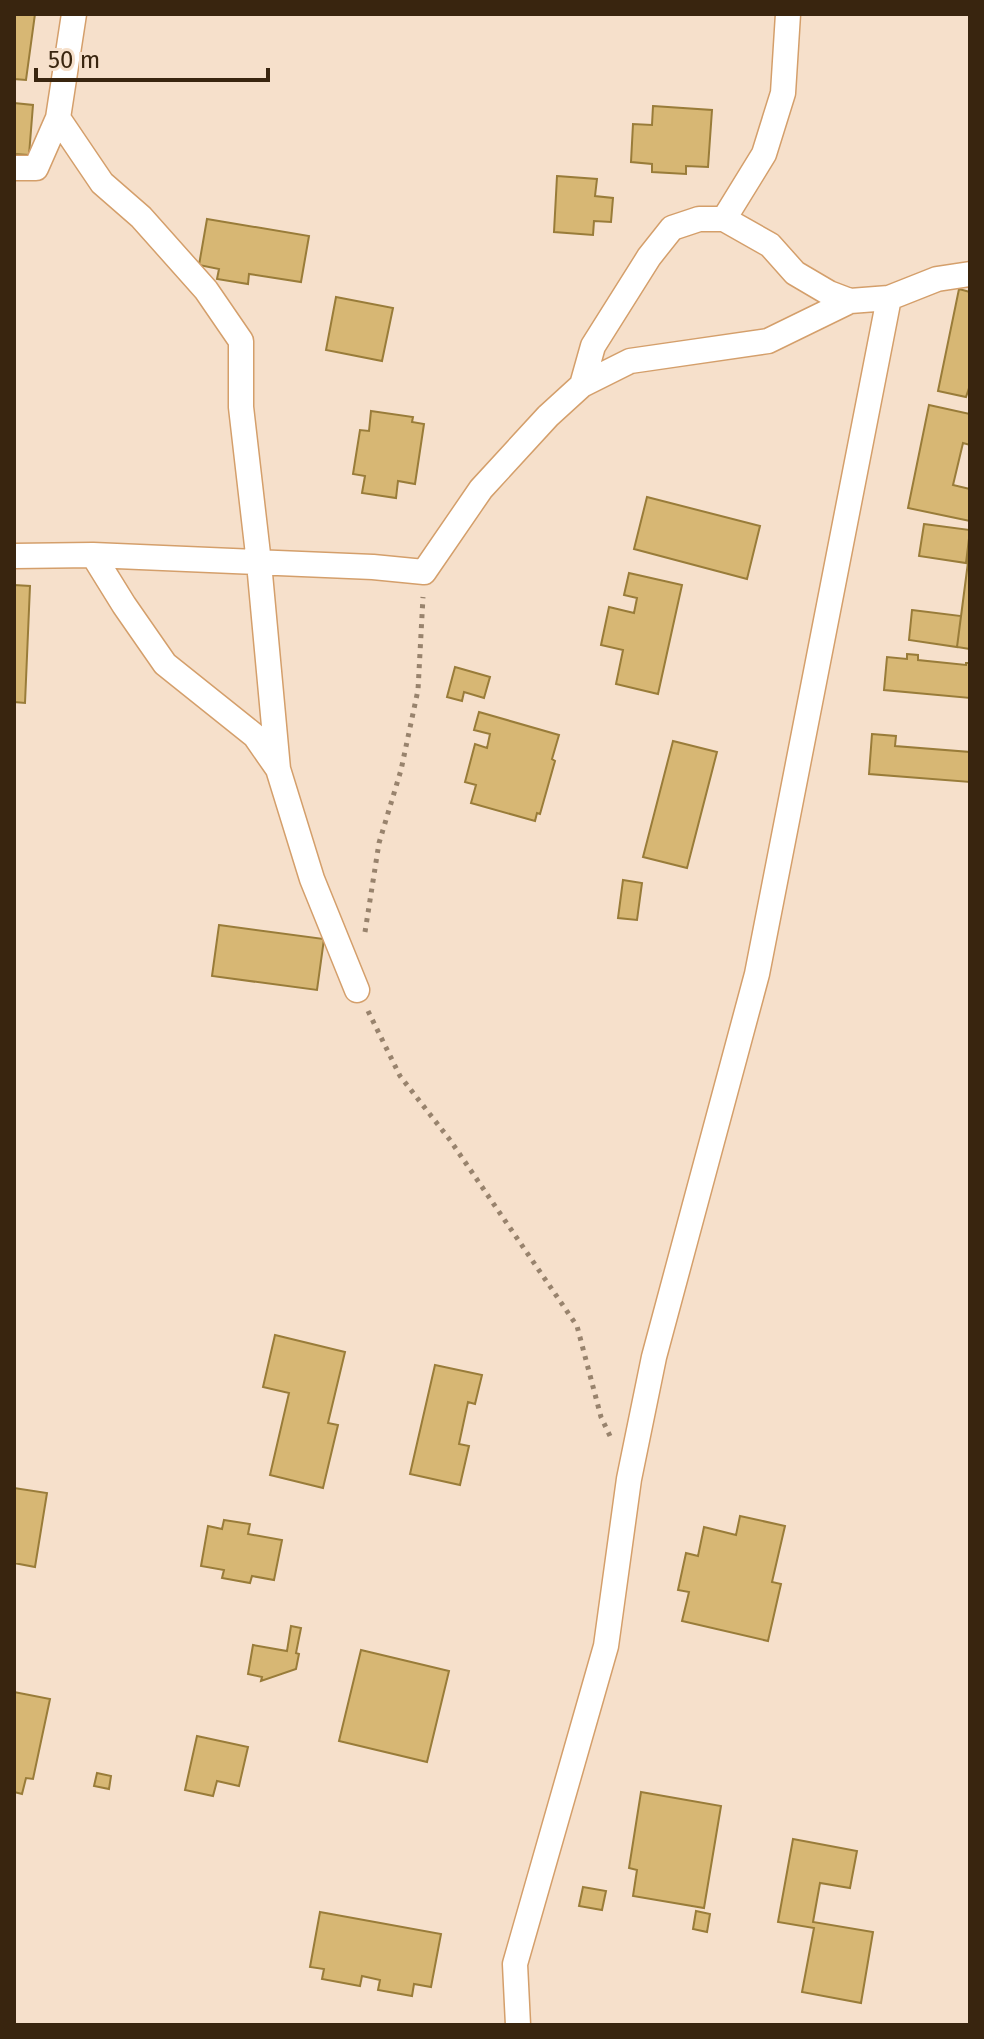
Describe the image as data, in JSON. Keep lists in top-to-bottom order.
{
  "scale_bar": "50 m"
}
